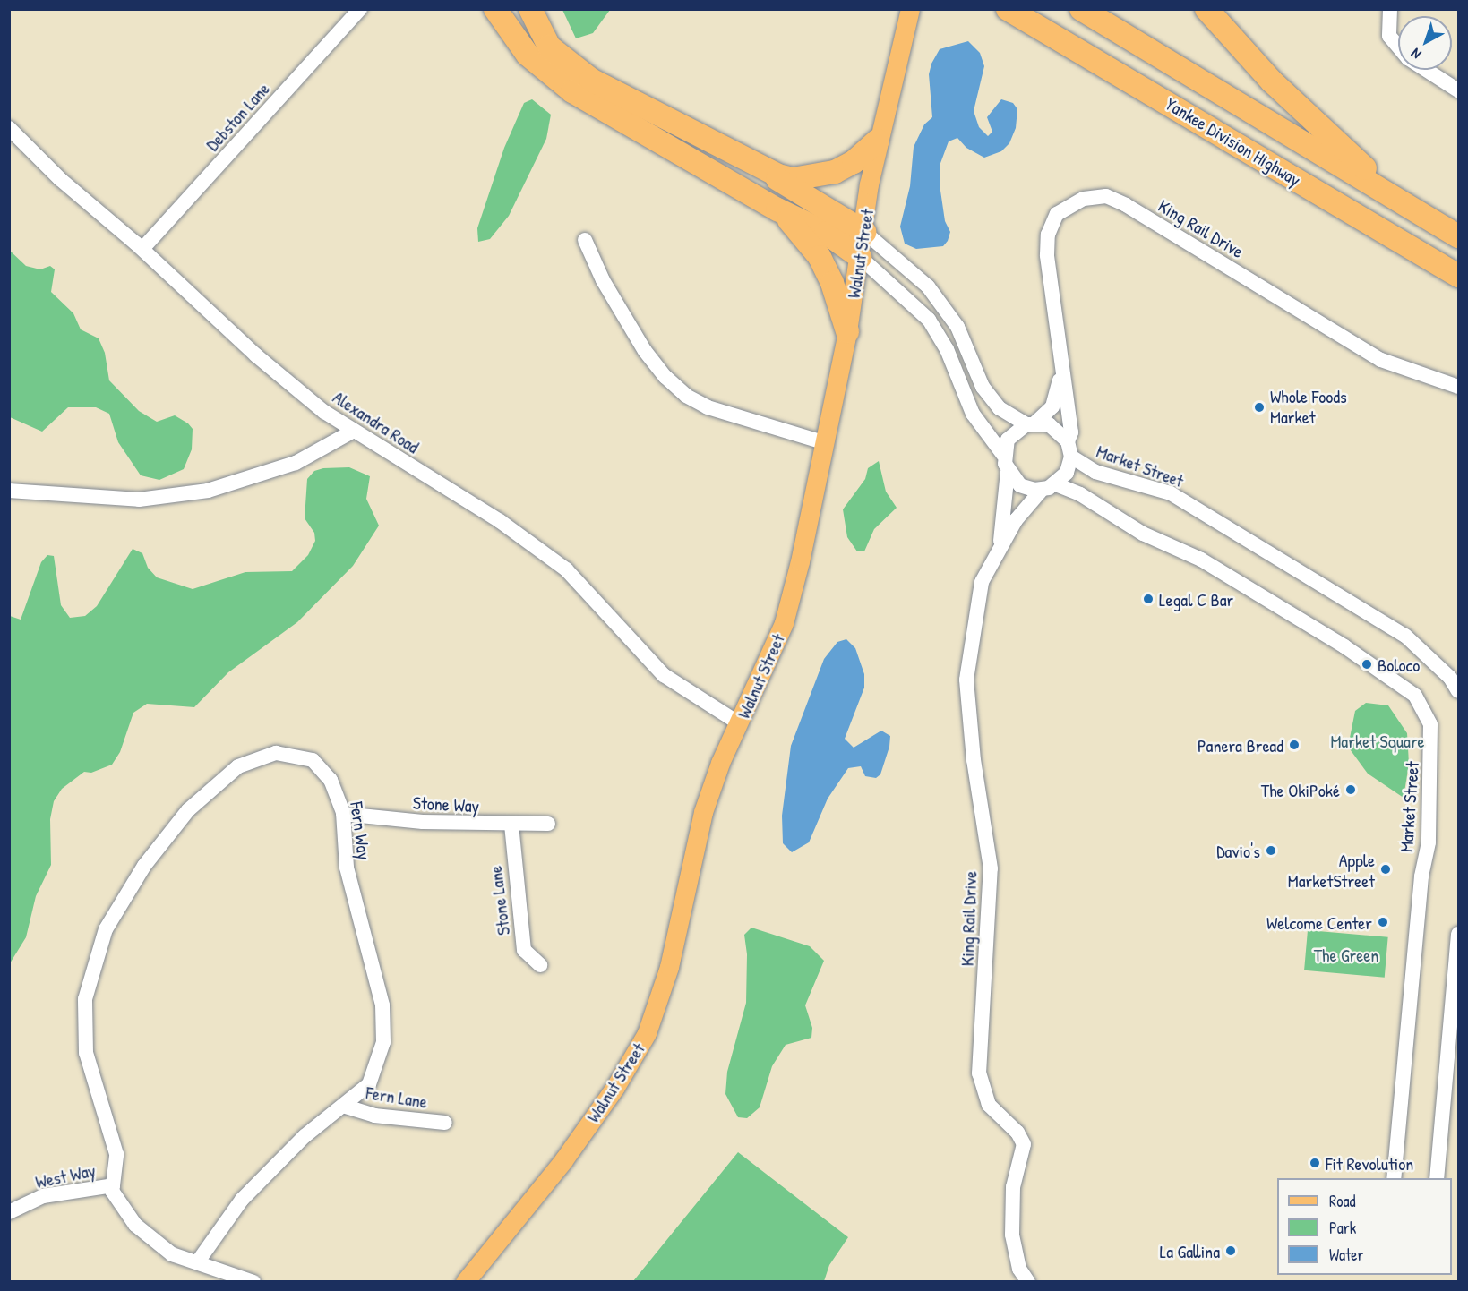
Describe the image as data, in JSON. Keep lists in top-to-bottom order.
{
  "streets": {
    "highway": ["Yankee Division Highway"],
    "main road": ["Walnut Street"],
    "street": [
      "Debston Lane",
      "King Rail Drive",
      "Alexandra Road",
      "Market Street",
      "Stone Way",
      "Fern Way",
      "Stone Lane",
      "Fern Lane",
      "West Way"
    ]
  },
  "crossings": [
    ["Debston Lane", "Alexandra Road"],
    ["King Rail Drive", "Market Street"],
    ["Walnut Street", "Alexandra Road"],
    ["Stone Way", "Fern Way"],
    ["Stone Way", "Stone Lane"],
    ["Fern Way", "Fern Lane"],
    ["Fern Way", "West Way"]
  ],
  "parks": ["Market Square", "The Green"],
  "places": [
    "Whole Foods Market",
    "Legal C Bar",
    "Boloco",
    "Panera Bread",
    "The OkiPoké",
    "Davio's",
    "Apple MarketStreet",
    "Welcome Center",
    "Fit Revolution",
    "La Gallina"
  ],
  "legend": ["Road", "Park", "Water"],
  "north": "bottom left"
}
